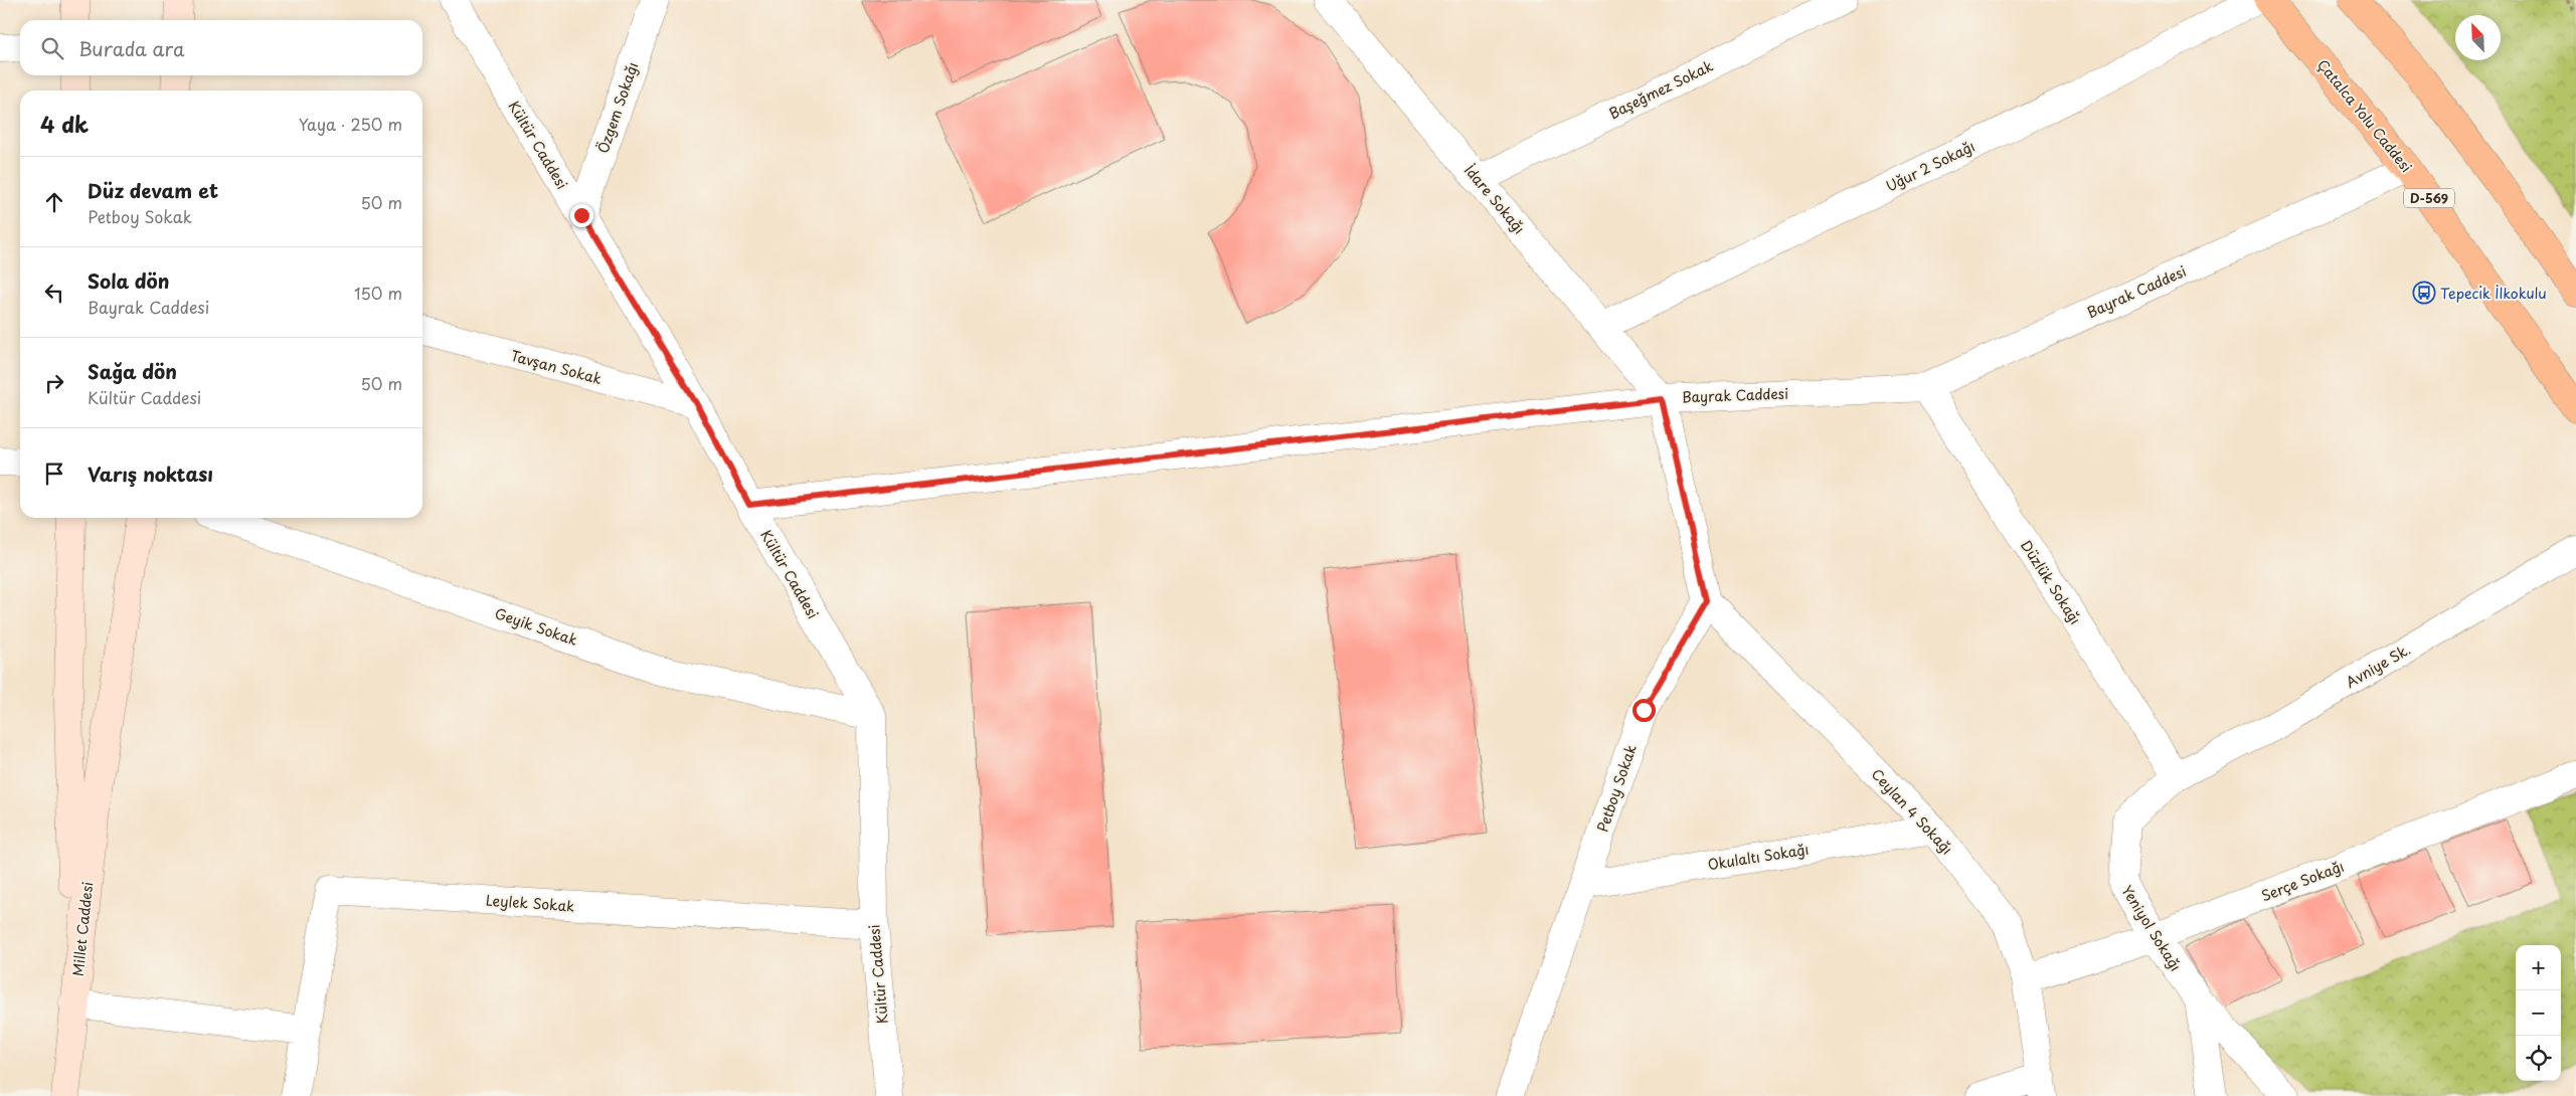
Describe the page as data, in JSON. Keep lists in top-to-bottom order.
{
  "streets": {
    "highway": ["Çatalca Yolu Caddesi", "D-569"],
    "main road": ["Millet Caddesi"],
    "street": [
      "Başeğmez Sokak",
      "Özgem Sokağı",
      "Kültür Caddesi",
      "Uğur 2 Sokağı",
      "İdare Sokağı",
      "Bayrak Caddesi",
      "Tavşan Sokak",
      "Düzlük Sokağı",
      "Geyik Sokak",
      "Avniye Sk.",
      "Petboy Sokak",
      "Ceylan 4 Sokağı",
      "Okulaltı Sokağı",
      "Serçe Sokağı",
      "Leylek Sokak",
      "Yeniyol Sokağı"
    ]
  },
  "crossings": [
    ["Başeğmez Sokak", "İdare Sokağı"],
    ["Özgem Sokağı", "Kültür Caddesi"],
    ["Çatalca Yolu Caddesi", "Bayrak Caddesi"],
    ["Kültür Caddesi", "Bayrak Caddesi"],
    ["Kültür Caddesi", "Tavşan Sokak"],
    ["Kültür Caddesi", "Geyik Sokak"],
    ["Kültür Caddesi", "Leylek Sokak"],
    ["Uğur 2 Sokağı", "İdare Sokağı"],
    ["İdare Sokağı", "Bayrak Caddesi"],
    ["Bayrak Caddesi", "Düzlük Sokağı"],
    ["Düzlük Sokağı", "Avniye Sk."],
    ["Düzlük Sokağı", "Yeniyol Sokağı"],
    ["Avniye Sk.", "Yeniyol Sokağı"],
    ["Petboy Sokak", "Ceylan 4 Sokağı"],
    ["Petboy Sokak", "Okulaltı Sokağı"],
    ["Ceylan 4 Sokağı", "Okulaltı Sokağı"],
    ["Ceylan 4 Sokağı", "Serçe Sokağı"],
    ["Serçe Sokağı", "Yeniyol Sokağı"]
  ],
  "places": {
    "bus stop": ["Tepecik İlkokulu"]
  },
  "north": "top left",
  "page": {
    "search": "Burada ara",
    "heading": ["4 dk", "Yaya · 250 m"],
    "list": [
      ["Düz devam et", "Petboy Sokak", "50 m"],
      ["Sola dön", "Bayrak Caddesi", "150 m"],
      ["Sağa dön", "Kültür Caddesi", "50 m"],
      "Varış noktası"
    ],
    "map_buttons": ["+", "−"]
  }
}
